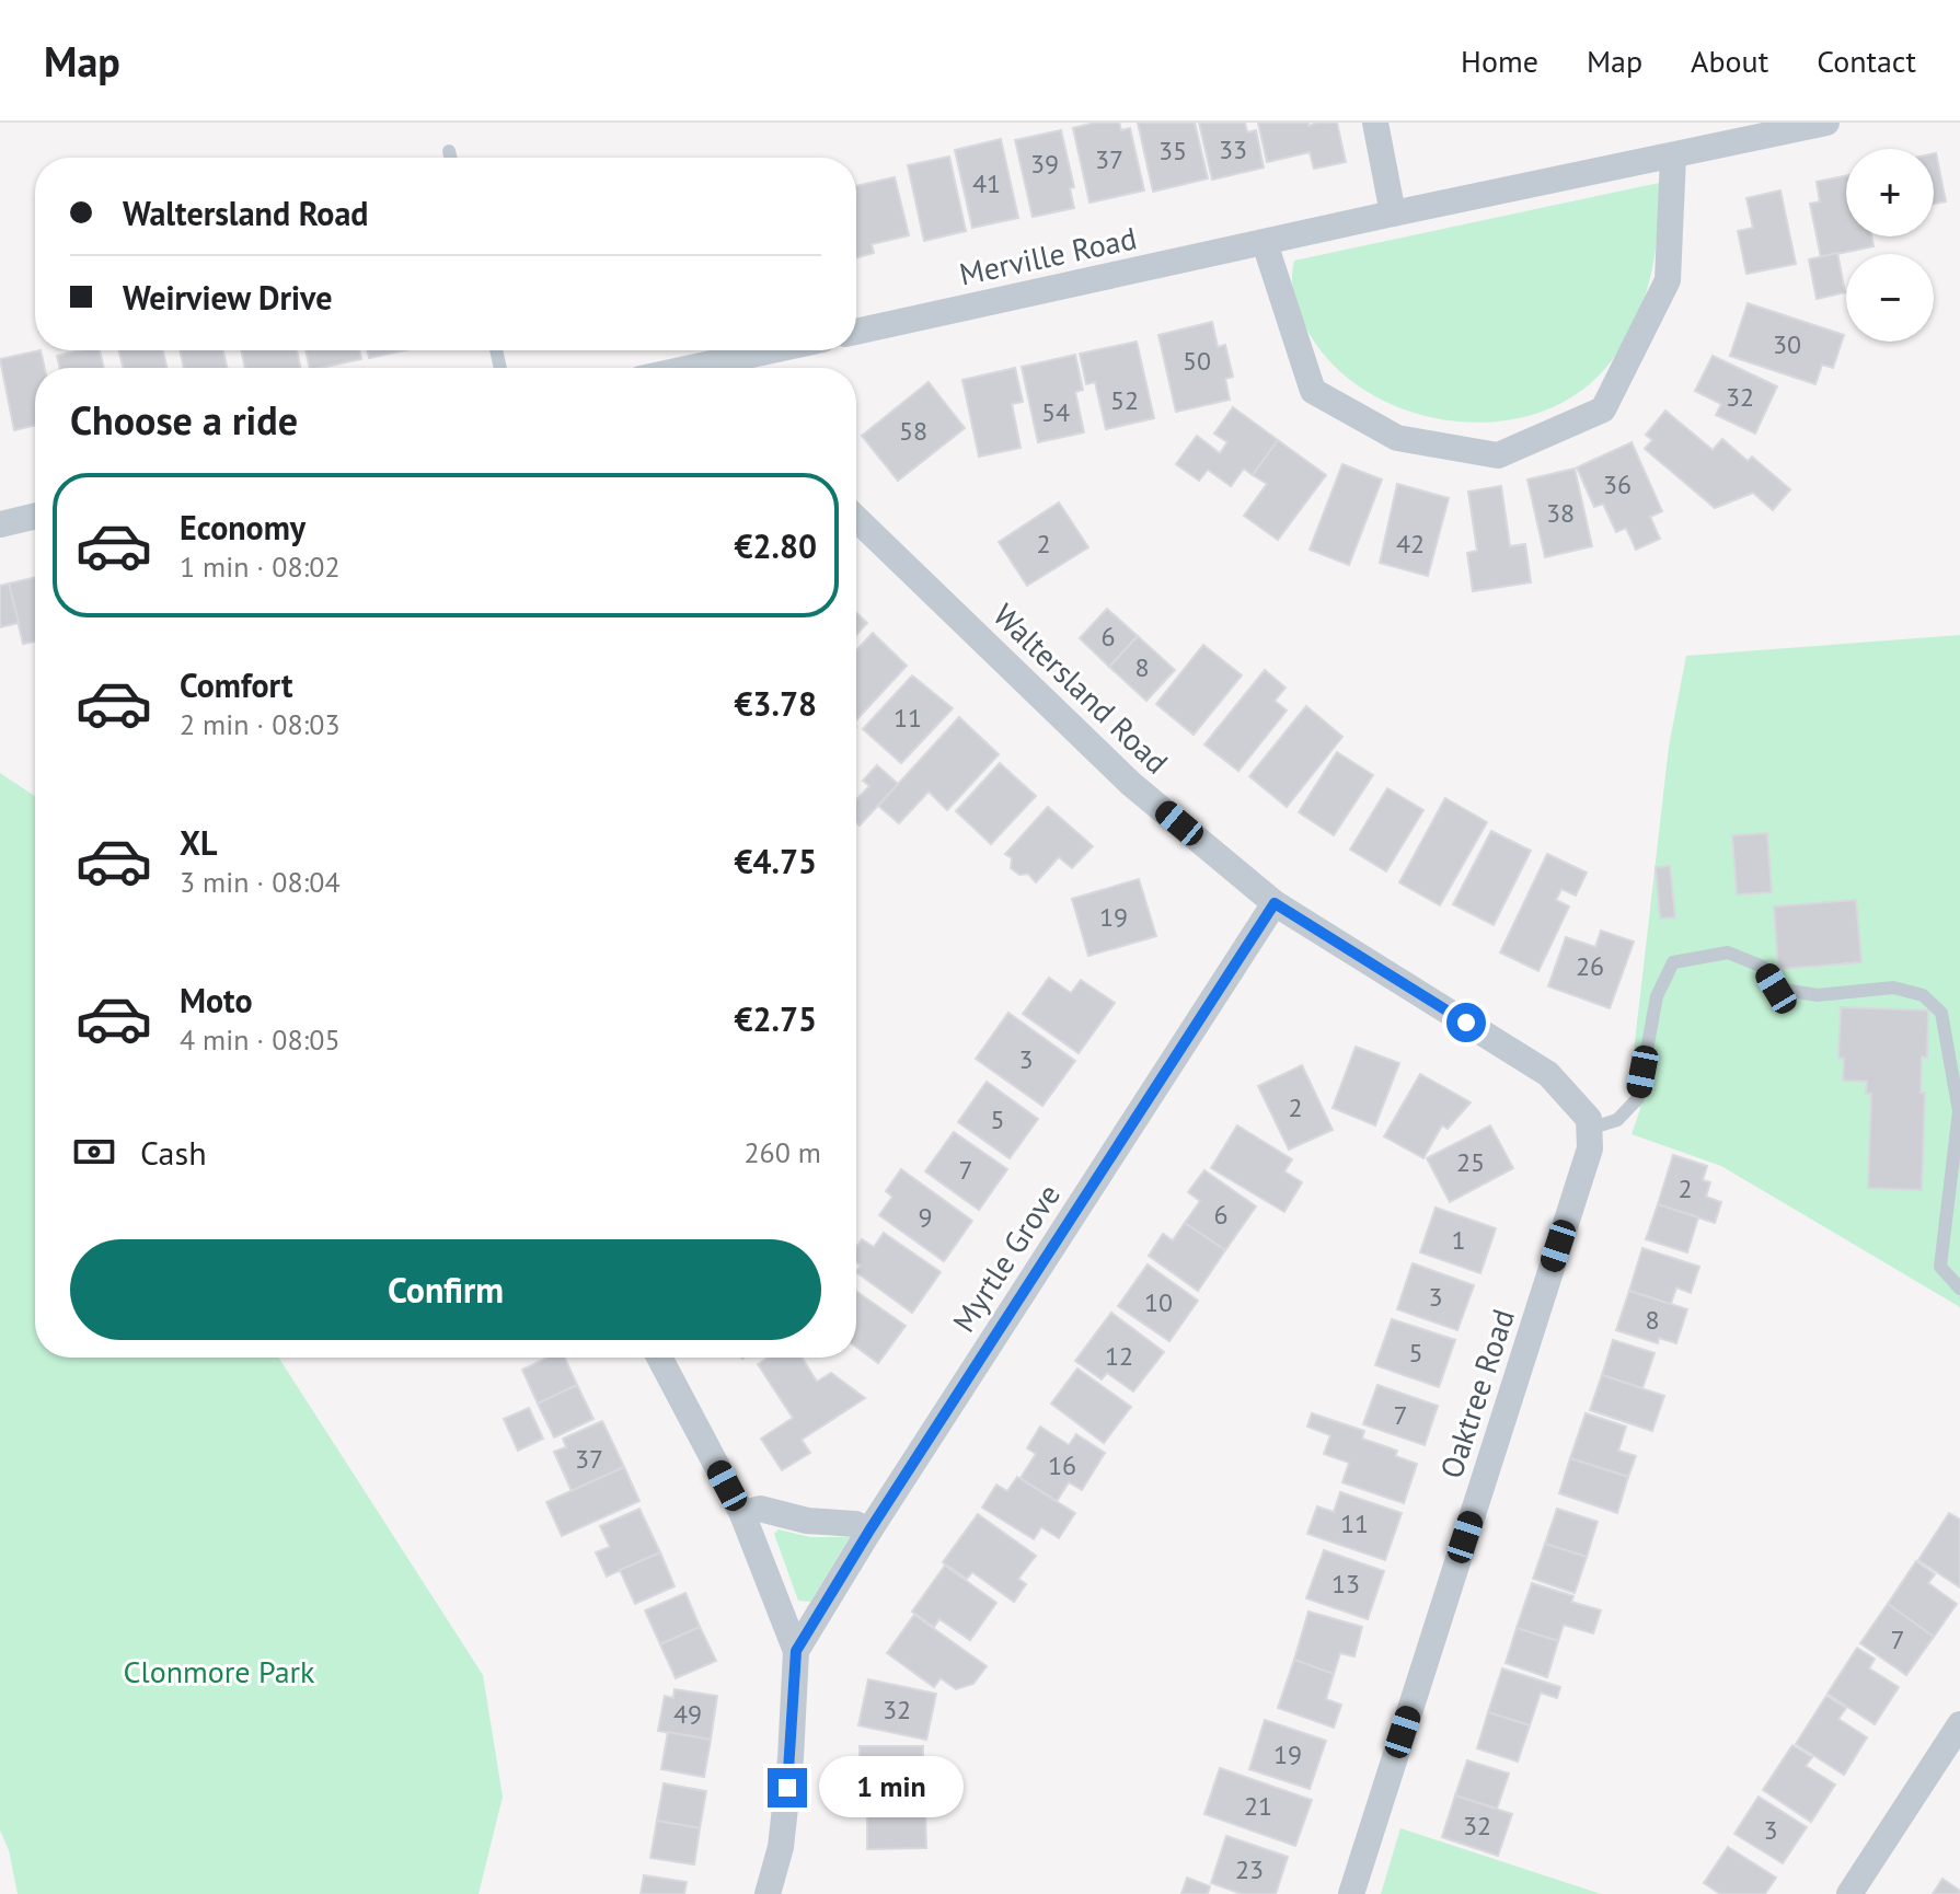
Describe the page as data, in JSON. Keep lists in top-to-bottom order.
{
  "streets": {
    "street": [
      "Merville Road",
      "Waltersland Road",
      "Myrtle Grove",
      "Oaktree Road"
    ]
  },
  "crossings": [
    ["Waltersland Road", "Myrtle Grove"],
    ["Waltersland Road", "Oaktree Road"]
  ],
  "parks": ["Clonmore Park"],
  "house_numbers": [
    "33",
    "35",
    "37",
    "39",
    "41",
    "30",
    "50",
    "32",
    "52",
    "54",
    "58",
    "36",
    "38",
    "2",
    "42",
    "6",
    "8",
    "11",
    "19",
    "26",
    "3",
    "2",
    "5",
    "25",
    "7",
    "2",
    "6",
    "9",
    "1",
    "3",
    "10",
    "8",
    "5",
    "12",
    "7",
    "37",
    "16",
    "11",
    "13",
    "7",
    "32",
    "49",
    "19",
    "21",
    "32",
    "3",
    "23"
  ],
  "page": {
    "header": "Map",
    "nav": [
      "Home",
      "Map",
      "About",
      "Contact"
    ],
    "map_buttons": ["+", "−"],
    "banner": ["Waltersland Road", "Weirview Drive"],
    "heading": "Choose a ride",
    "list": [
      {
        "name": "Economy",
        "note": "1 min · 08:02",
        "value": "€2.80"
      },
      {
        "name": "Comfort",
        "note": "2 min · 08:03",
        "value": "€3.78"
      },
      {
        "name": "XL",
        "note": "3 min · 08:04",
        "value": "€4.75"
      },
      {
        "name": "Moto",
        "note": "4 min · 08:05",
        "value": "€2.75"
      }
    ],
    "pay": ["Cash", "260 m"],
    "buttons": "Confirm",
    "bubble": "1 min"
  }
}
